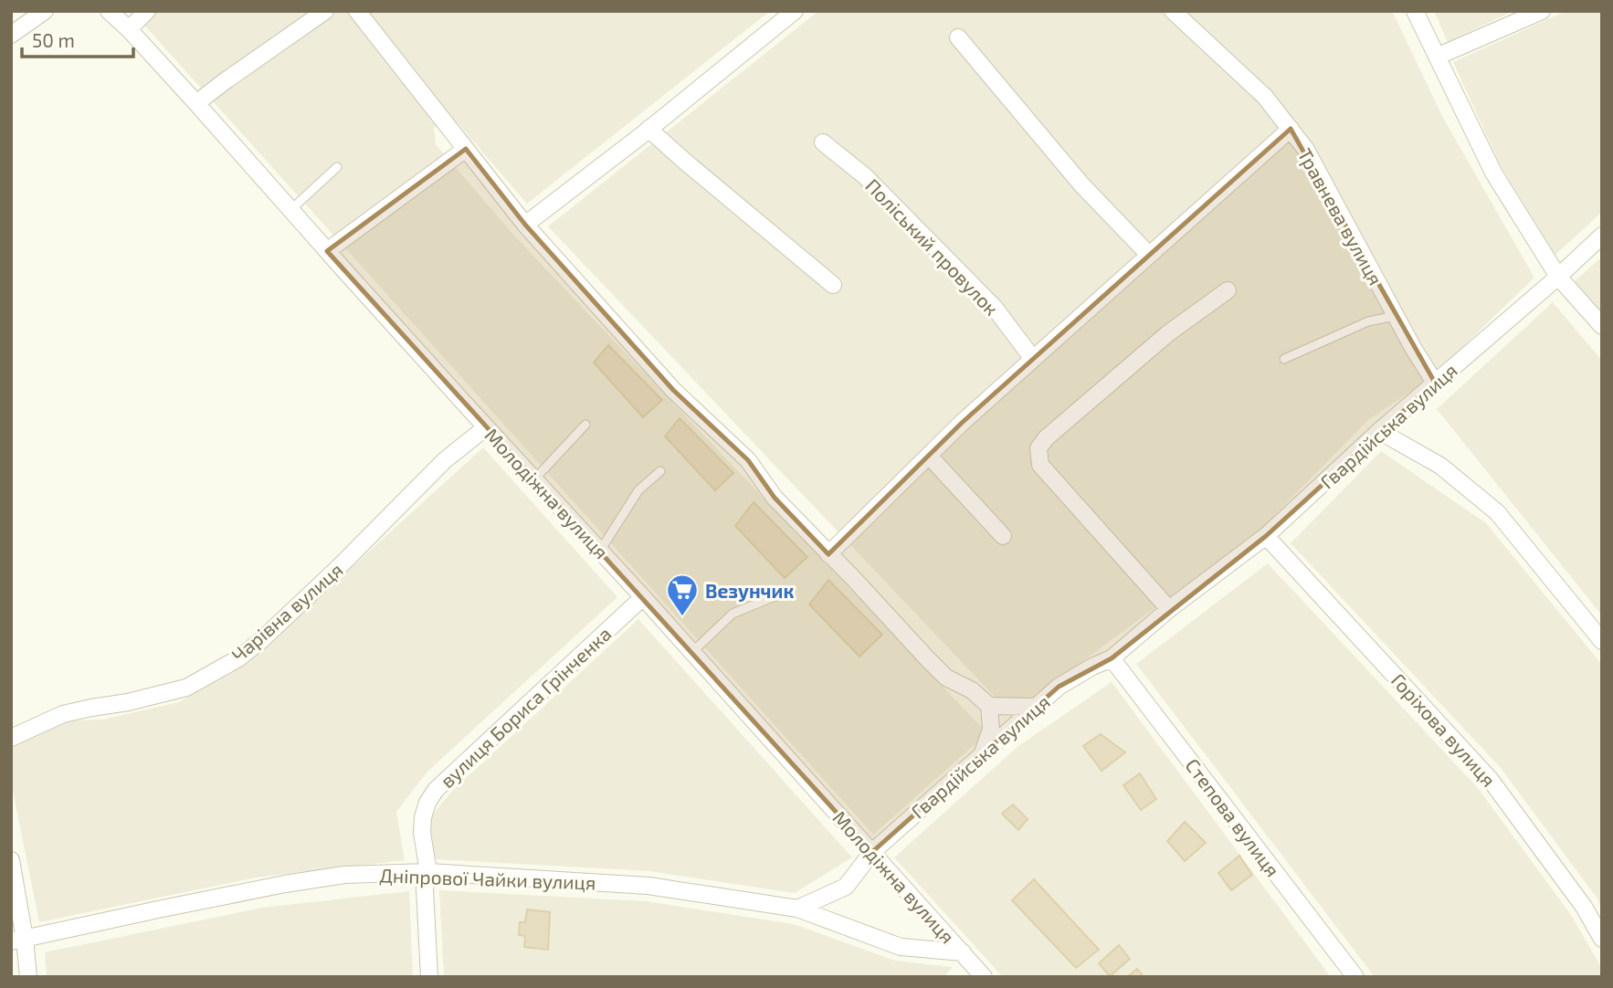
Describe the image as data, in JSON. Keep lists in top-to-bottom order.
{
  "streets": {
    "street": [
      "Травнева вулиця",
      "Поліський провулок",
      "Гвардійська вулиця",
      "Молодіжна вулиця",
      "Чарівна вулиця",
      "вулиця Бориса Грінченка",
      "Горіхова вулиця",
      "Степова вулиця",
      "Дніпрової Чайки вулиця"
    ]
  },
  "crossings": [
    ["Травнева вулиця", "Гвардійська вулиця"],
    ["Гвардійська вулиця", "Молодіжна вулиця"],
    ["Гвардійська вулиця", "Горіхова вулиця"],
    ["Гвардійська вулиця", "Степова вулиця"],
    ["Гвардійська вулиця", "Дніпрової Чайки вулиця"],
    ["Молодіжна вулиця", "Чарівна вулиця"],
    ["Молодіжна вулиця", "вулиця Бориса Грінченка"],
    ["Молодіжна вулиця", "Дніпрової Чайки вулиця"],
    ["вулиця Бориса Грінченка", "Дніпрової Чайки вулиця"]
  ],
  "places": {
    "supermarket": ["Везунчик"]
  },
  "scale_bar": "50 m"
}
